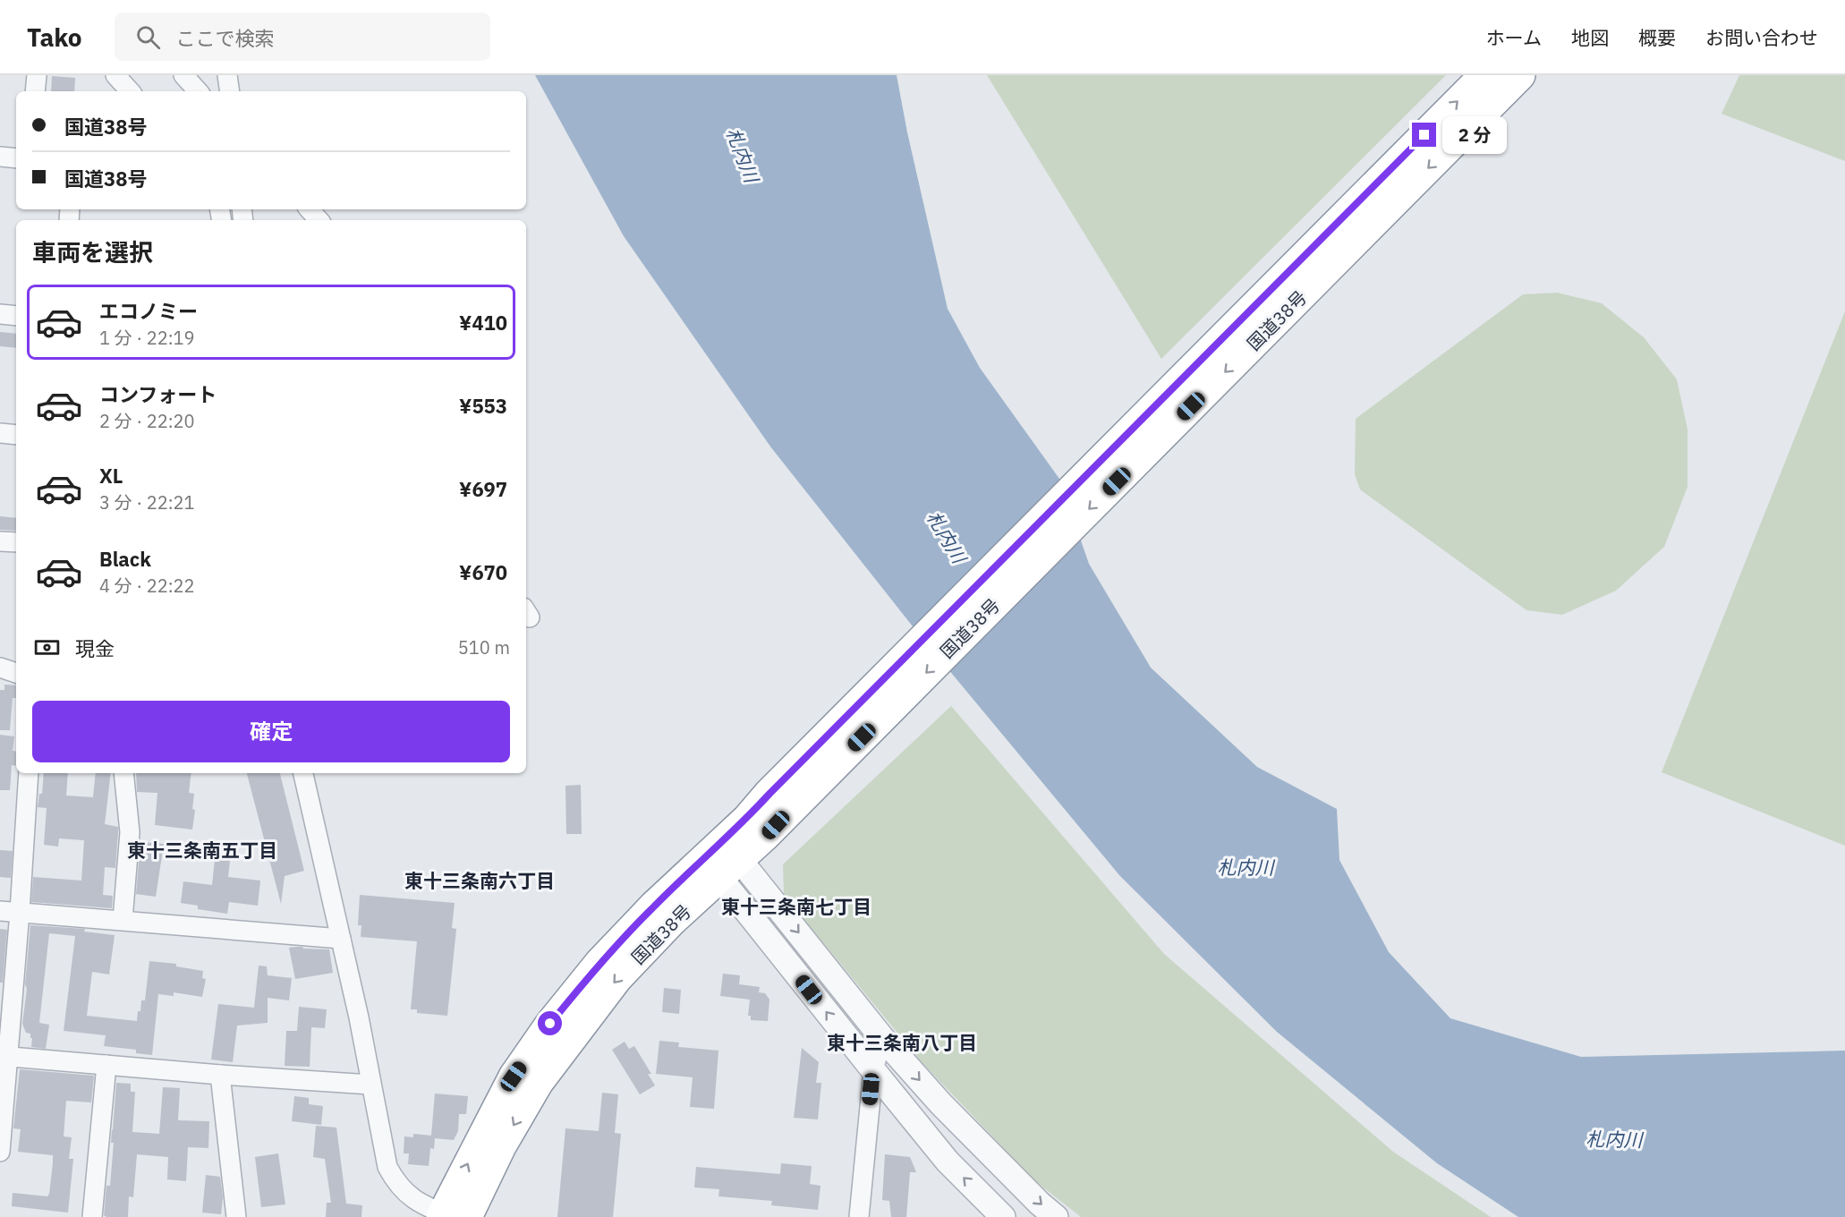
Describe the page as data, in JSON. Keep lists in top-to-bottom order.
{
  "streets": {
    "highway": ["国道38号"]
  },
  "districts": [
    "東十三条南五丁目",
    "東十三条南六丁目",
    "東十三条南七丁目",
    "東十三条南八丁目"
  ],
  "water": ["札内川"],
  "page": {
    "header": "Tako",
    "search": "ここで検索",
    "nav": [
      "ホーム",
      "地図",
      "概要",
      "お問い合わせ"
    ],
    "banner": ["国道38号", "国道38号"],
    "bubble": "2 分",
    "heading": "車両を選択",
    "list": [
      {
        "name": "エコノミー",
        "note": "1 分 · 22:19",
        "value": "¥410"
      },
      {
        "name": "コンフォート",
        "note": "2 分 · 22:20",
        "value": "¥553"
      },
      {
        "name": "XL",
        "note": "3 分 · 22:21",
        "value": "¥697"
      },
      {
        "name": "Black",
        "note": "4 分 · 22:22",
        "value": "¥670"
      }
    ],
    "pay": ["現金", "510 m"],
    "buttons": "確定"
  }
}
